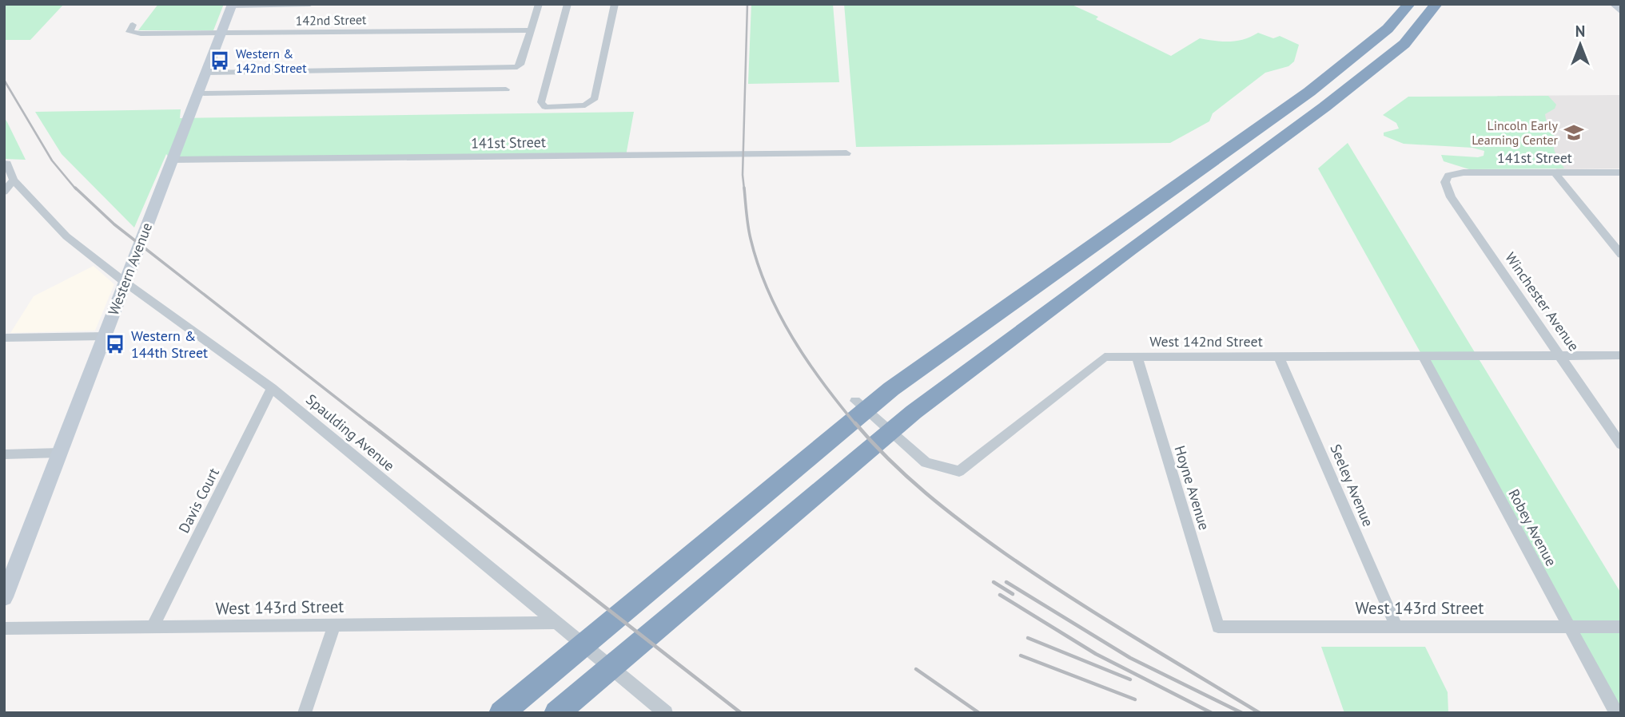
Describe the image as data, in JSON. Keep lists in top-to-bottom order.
{
  "streets": {
    "main road": ["Western Avenue"],
    "street": [
      "142nd Street",
      "141st Street",
      "Winchester Avenue",
      "West 142nd Street",
      "Spaulding Avenue",
      "Seeley Avenue",
      "Hoyne Avenue",
      "Davis Court",
      "Robey Avenue",
      "West 143rd Street"
    ]
  },
  "crossings": [
    ["142nd Street", "Western Avenue"],
    ["141st Street", "Western Avenue"],
    ["141st Street", "Winchester Avenue"],
    ["Western Avenue", "Spaulding Avenue"],
    ["Winchester Avenue", "West 142nd Street"],
    ["West 142nd Street", "Seeley Avenue"],
    ["West 142nd Street", "Hoyne Avenue"],
    ["West 142nd Street", "Robey Avenue"],
    ["Spaulding Avenue", "Davis Court"],
    ["Spaulding Avenue", "West 143rd Street"],
    ["Seeley Avenue", "West 143rd Street"],
    ["Hoyne Avenue", "West 143rd Street"],
    ["Davis Court", "West 143rd Street"],
    ["Robey Avenue", "West 143rd Street"]
  ],
  "places": {
    "bus stop": ["Western & 142nd Street", "Western & 144th Street"],
    "school or university": ["Lincoln Early Learning Center"]
  },
  "north": "top"
}
